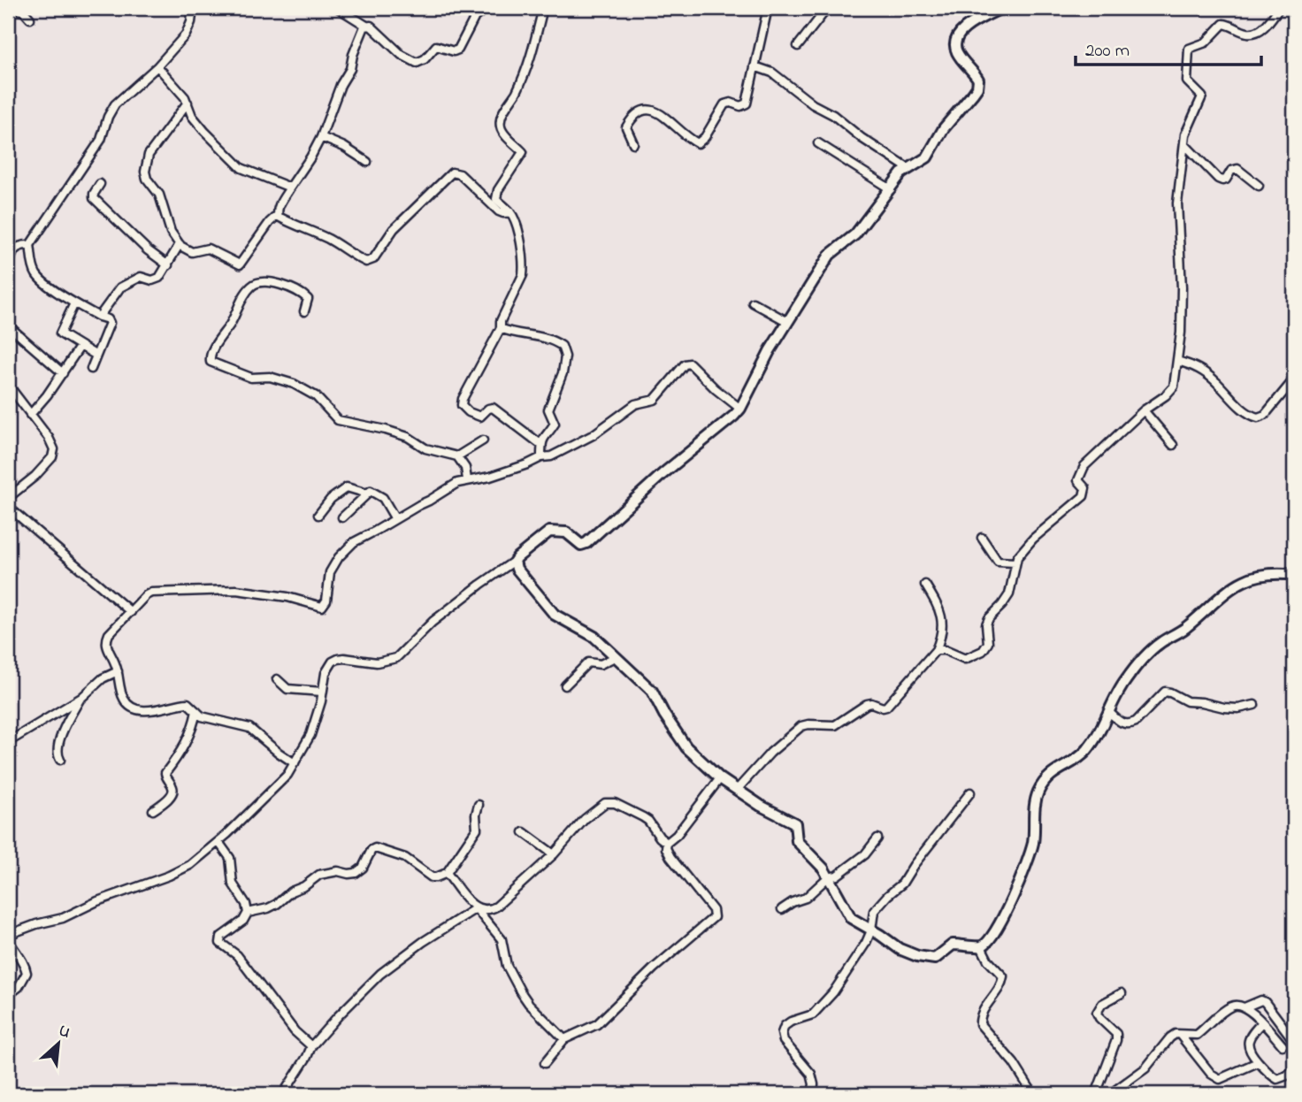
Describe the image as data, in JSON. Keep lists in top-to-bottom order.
{
  "scale_bar": "200 m",
  "north": "top right"
}
